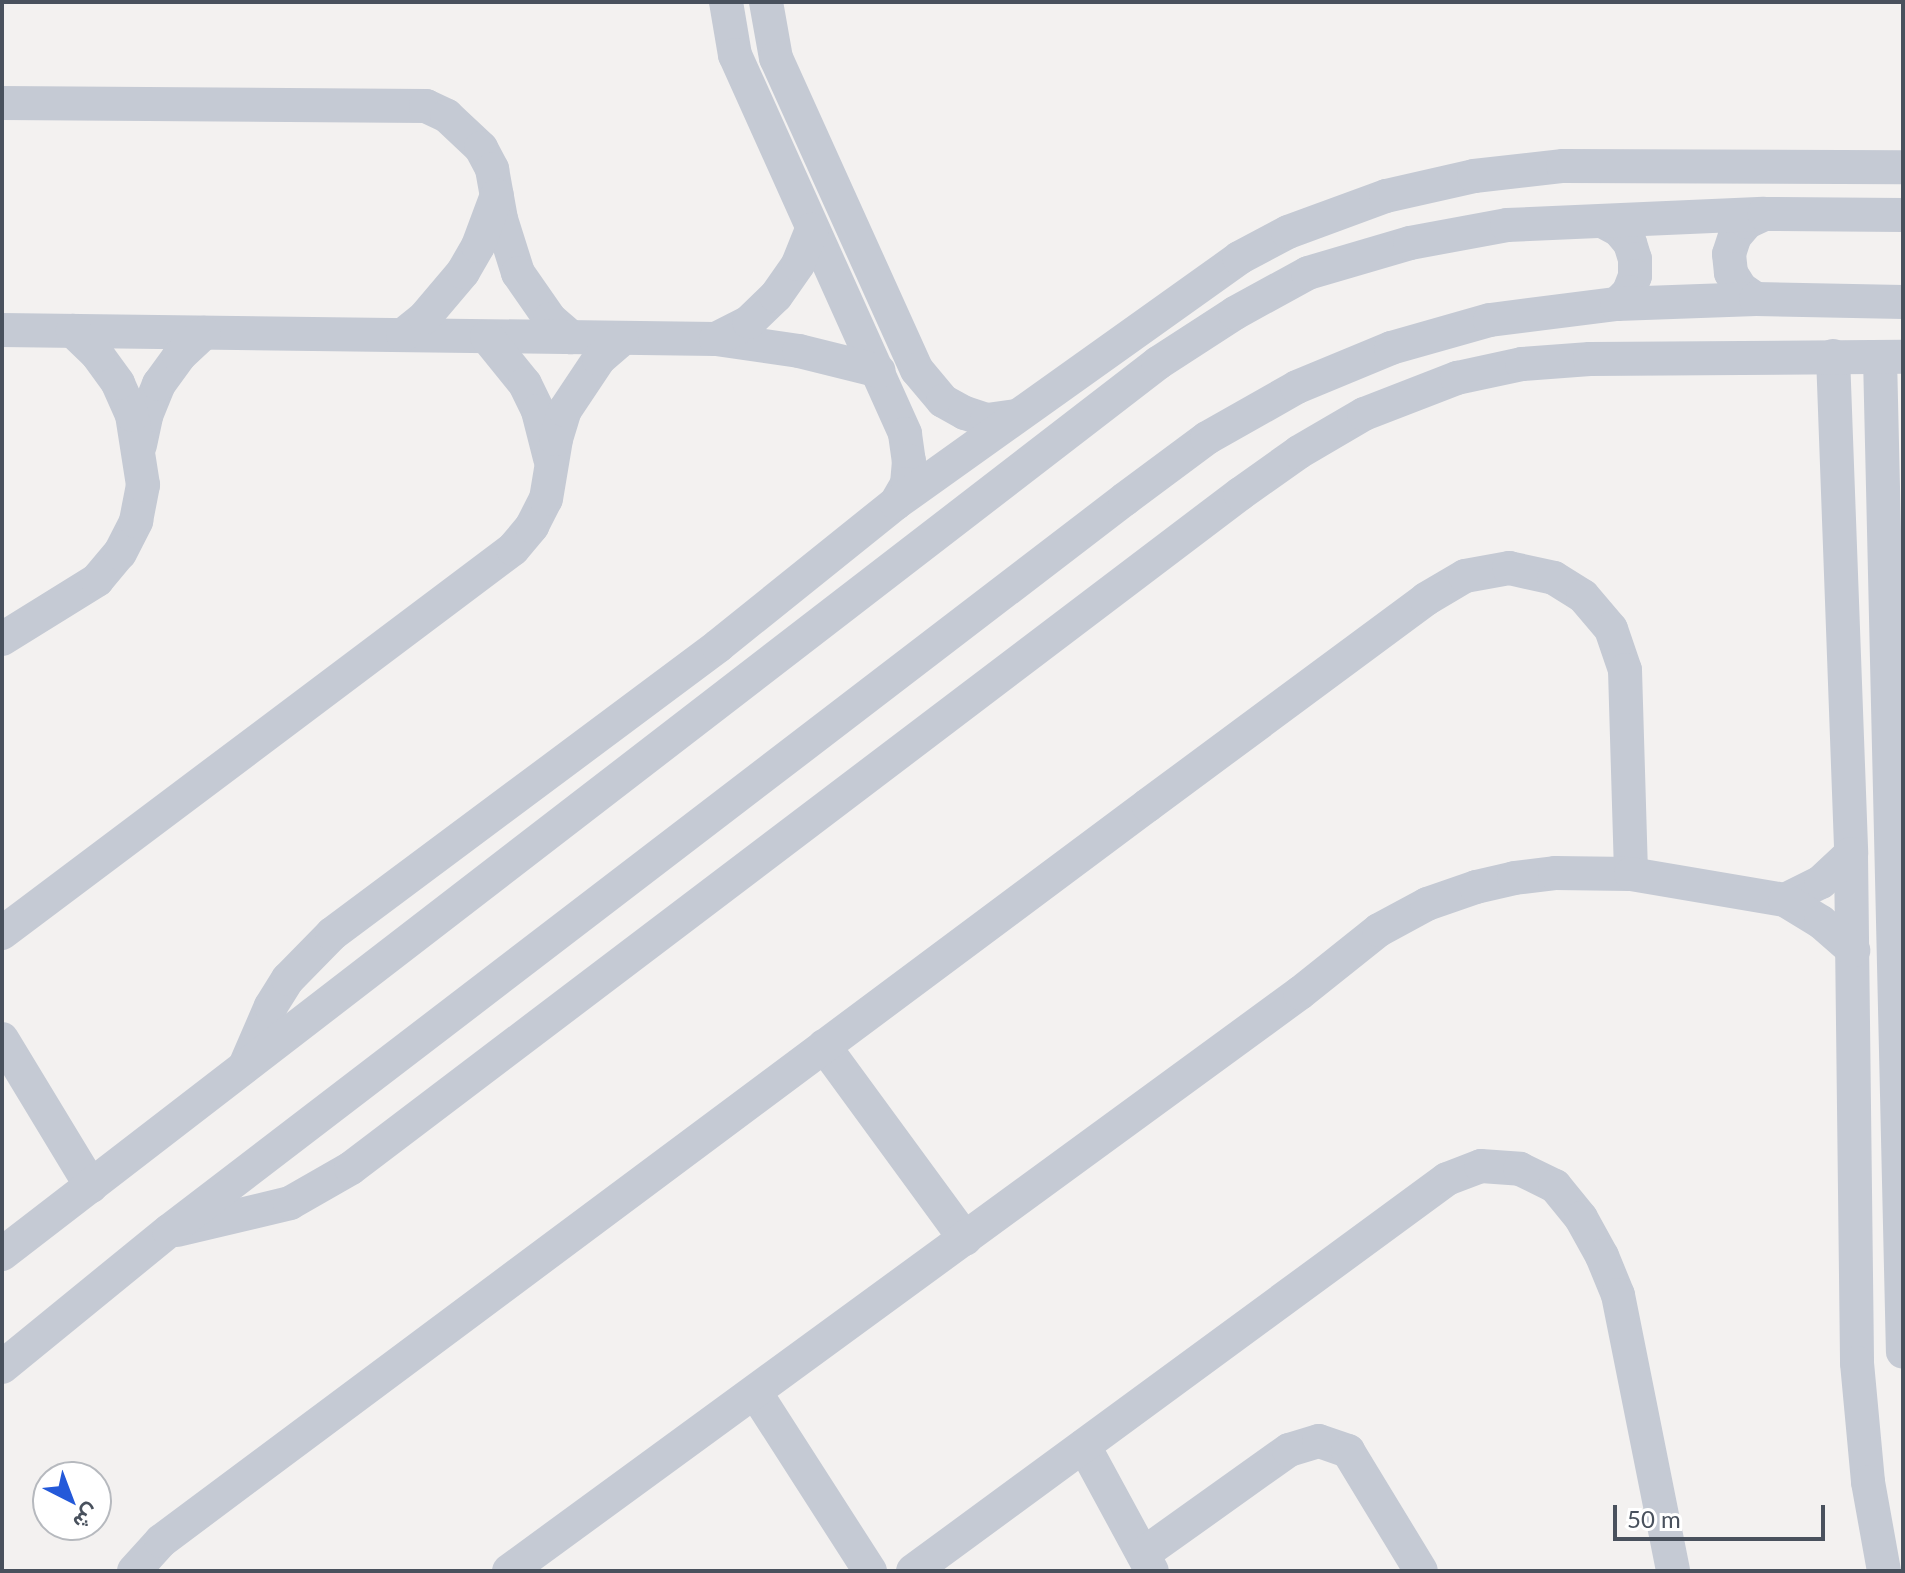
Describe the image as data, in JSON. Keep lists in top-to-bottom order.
{
  "scale_bar": "50 m",
  "north": "bottom right"
}
